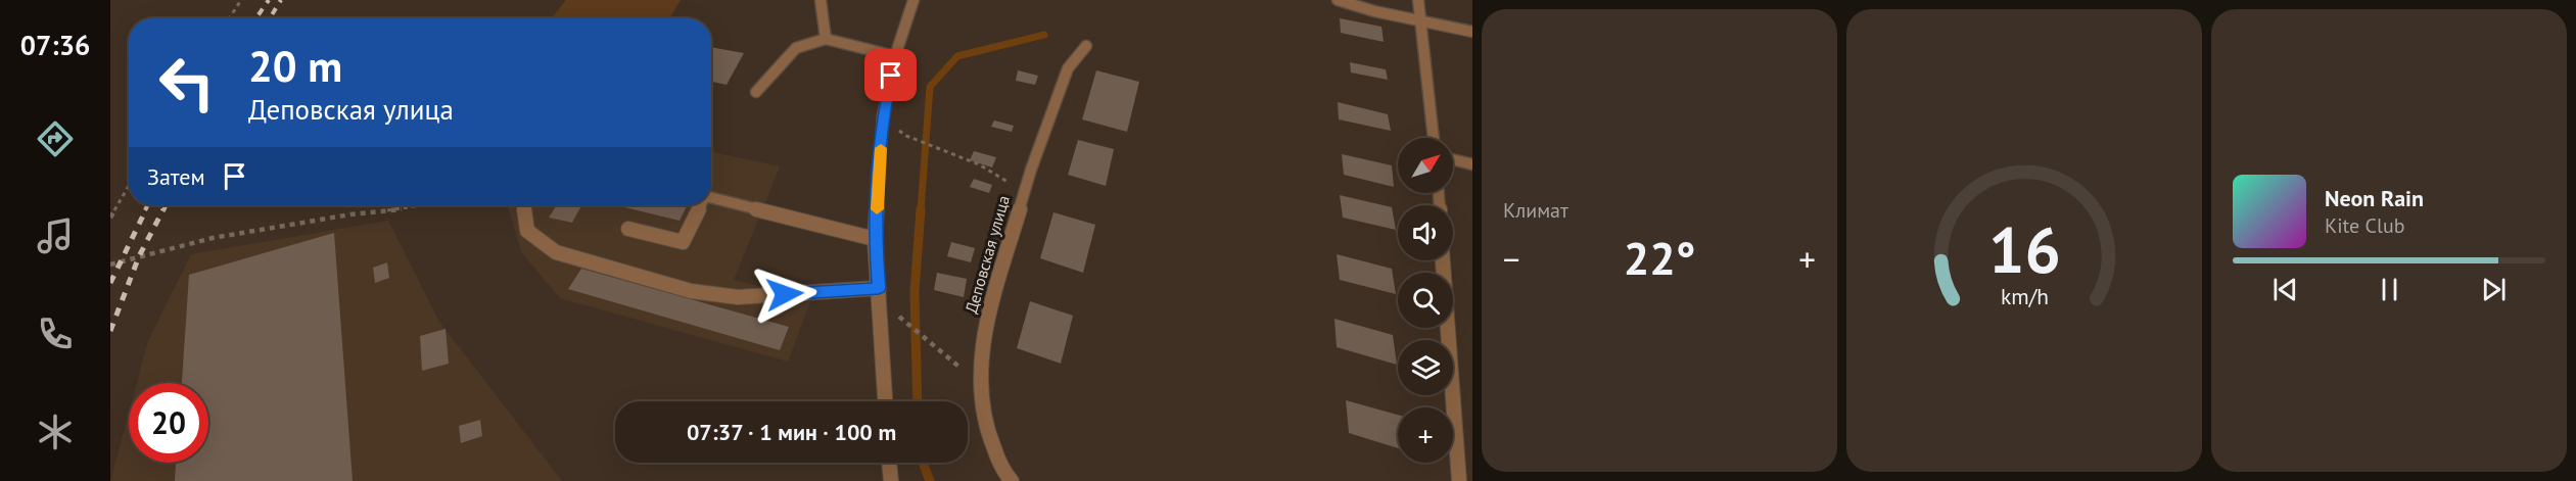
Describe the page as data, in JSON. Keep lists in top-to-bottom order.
{
  "streets": {
    "street": ["Деповская улица"]
  },
  "north": "top right",
  "page": {
    "tabs": "07:36",
    "tile": "Климат",
    "turn": ["20 m", "Деповская улица"],
    "map_buttons": "+",
    "then": "Затем",
    "song": ["Neon Rain", "Kite Club"],
    "heat": ["−", "22°", "+"],
    "limit": "20",
    "trip": "07:37 · 1 мин · 100 m",
    "gauge": ["16", "km/h"]
  }
}
